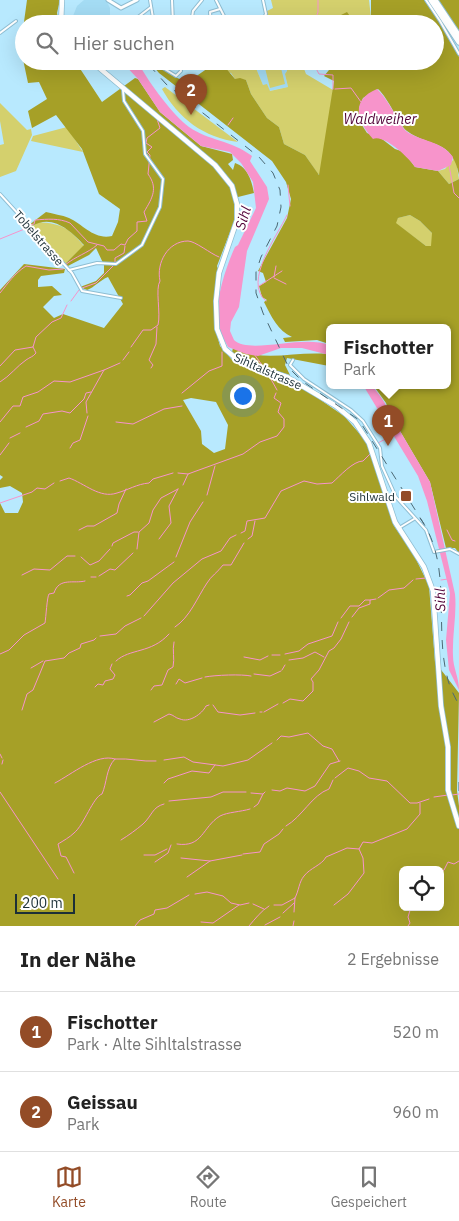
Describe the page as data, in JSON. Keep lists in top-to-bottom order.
{
  "streets": {
    "main road": ["Sihltalstrasse"],
    "street": ["Tobelstrasse"]
  },
  "crossings": [
    ["Tobelstrasse", "Sihltalstrasse"]
  ],
  "water": ["Waldweiher", "Sihl"],
  "places": {
    "transit": ["Sihlwald"]
  },
  "scale_bar": "200 m",
  "page": {
    "search": "Hier suchen",
    "pins": ["2", "1"],
    "popup": ["Fischotter", "Park"],
    "scale": "200 m",
    "heading": ["In der Nähe", "2 Ergebnisse"],
    "list": [
      {
        "mark": "1",
        "name": "Fischotter",
        "note": "Park · Alte Sihltalstrasse",
        "value": "520 m"
      },
      {
        "mark": "2",
        "name": "Geissau",
        "note": "Park",
        "value": "960 m"
      }
    ],
    "nav": ["Karte", "Route", "Gespeichert"]
  }
}
